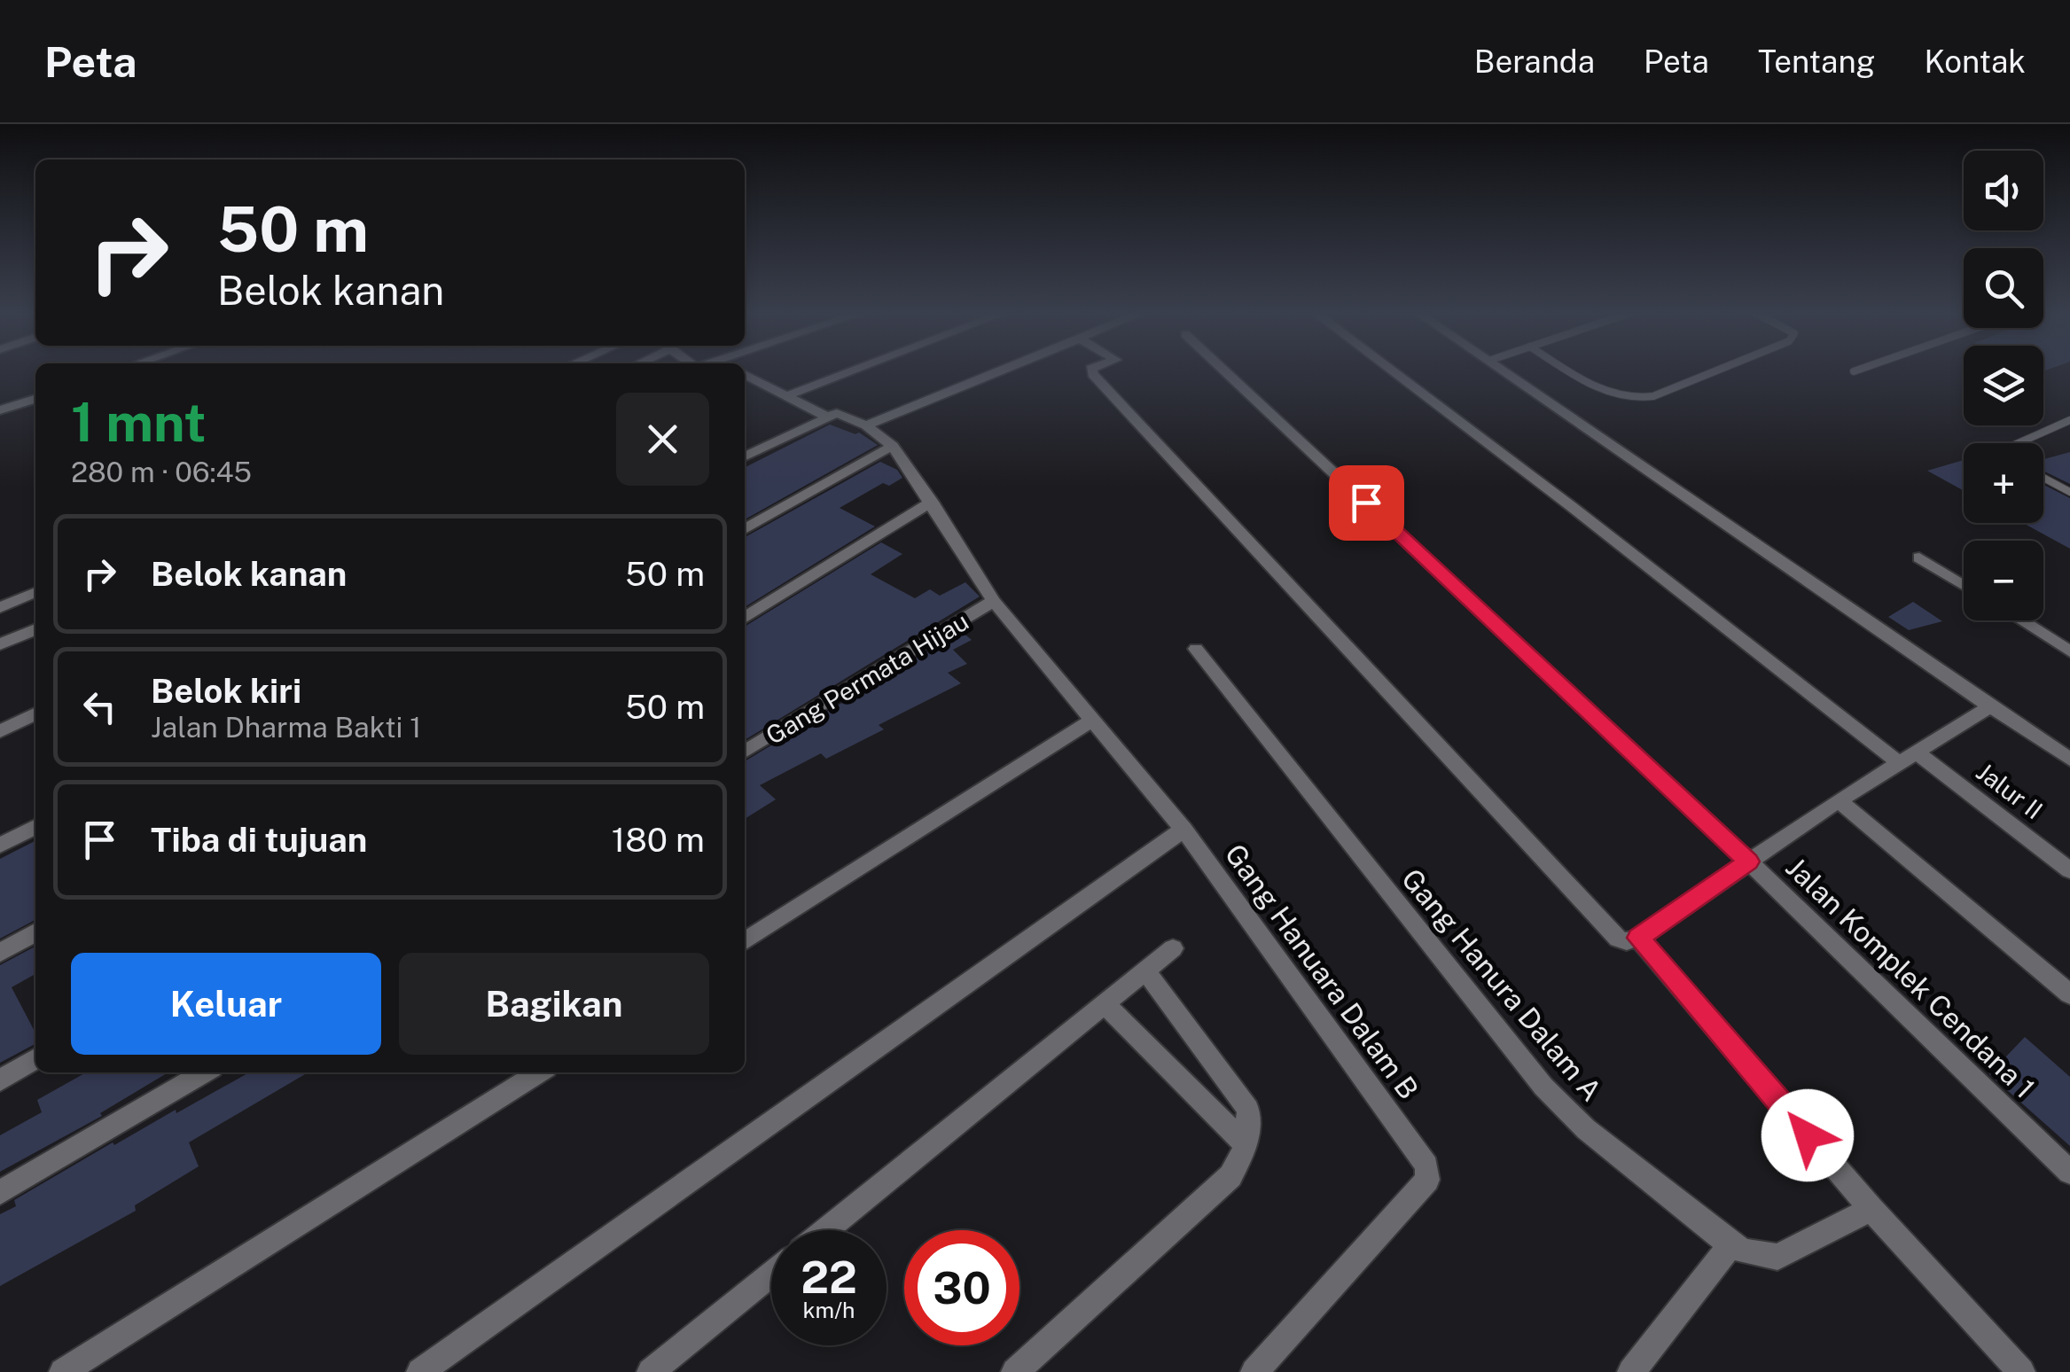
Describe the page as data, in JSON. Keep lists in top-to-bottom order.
{
  "streets": {
    "street": [
      "Gang Permata Hijau",
      "Jalur II",
      "Gang Hanuara Dalam B",
      "Jalan Komplek Cendana 1",
      "Gang Hanura Dalam A"
    ]
  },
  "crossings": [
    ["Gang Permata Hijau", "Gang Hanuara Dalam B"]
  ],
  "page": {
    "header": "Peta",
    "nav": [
      "Beranda",
      "Peta",
      "Tentang",
      "Kontak"
    ],
    "map_buttons": ["+", "−"],
    "turn": ["50 m", "Belok kanan"],
    "heading": ["1 mnt", "280 m · 06:45"],
    "list": [
      {
        "name": "Belok kanan",
        "value": "50 m"
      },
      {
        "name": "Belok kiri",
        "note": "Jalan Dharma Bakti 1",
        "value": "50 m"
      },
      {
        "name": "Tiba di tujuan",
        "value": "180 m"
      }
    ],
    "buttons": ["Keluar", "Bagikan"],
    "speed": "22 km/h",
    "limit": "30"
  }
}
